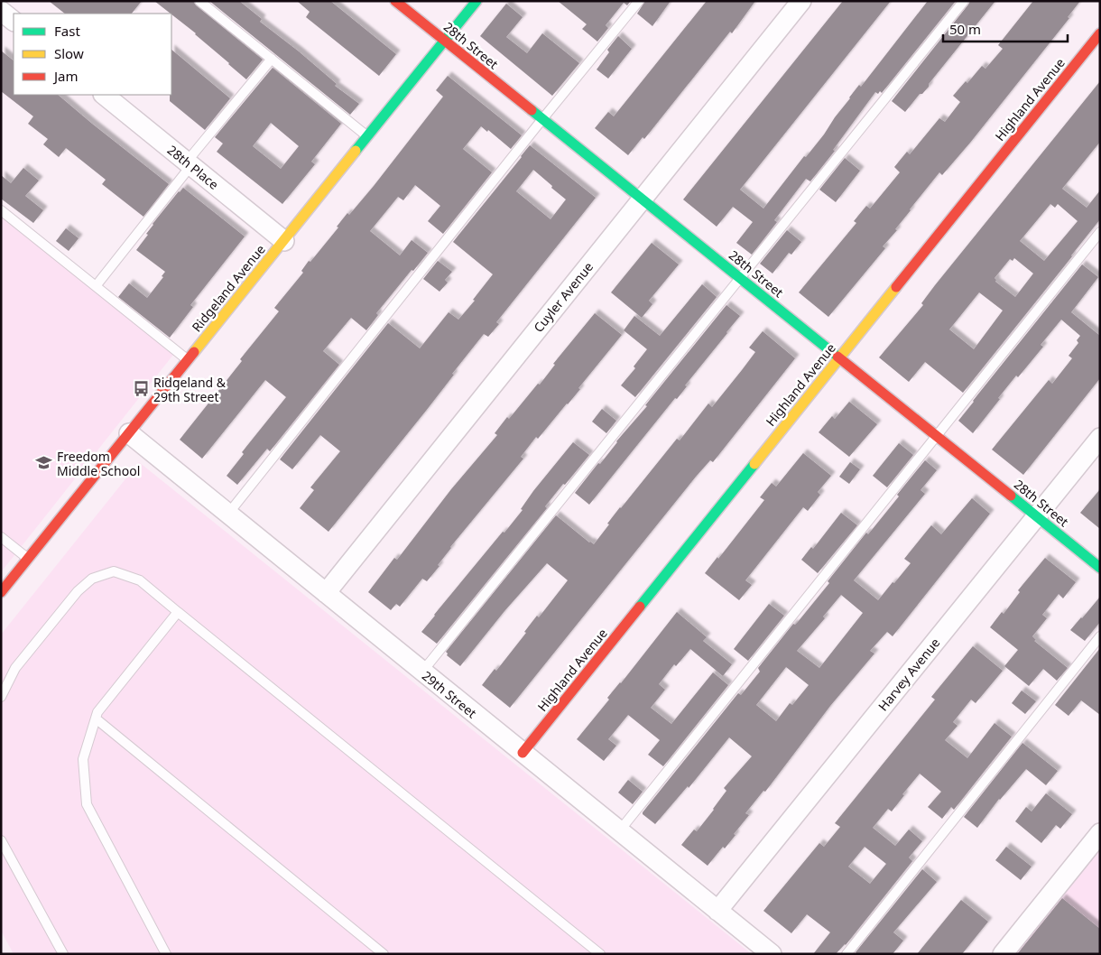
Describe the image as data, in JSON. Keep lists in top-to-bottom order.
{
  "streets": {
    "street": [
      "28th Street",
      "Highland Avenue",
      "28th Place",
      "Ridgeland Avenue",
      "Cuyler Avenue",
      "Harvey Avenue",
      "29th Street"
    ]
  },
  "crossings": [
    ["28th Street", "Highland Avenue"],
    ["28th Street", "Ridgeland Avenue"],
    ["28th Street", "Cuyler Avenue"],
    ["28th Street", "Harvey Avenue"],
    ["Highland Avenue", "29th Street"],
    ["28th Place", "Ridgeland Avenue"],
    ["Ridgeland Avenue", "29th Street"],
    ["Cuyler Avenue", "29th Street"],
    ["Harvey Avenue", "29th Street"]
  ],
  "places": {
    "bus stop": ["Ridgeland & 29th Street"],
    "school or university": ["Freedom Middle School"]
  },
  "legend": ["Fast", "Slow", "Jam"],
  "scale_bar": "50 m"
}
